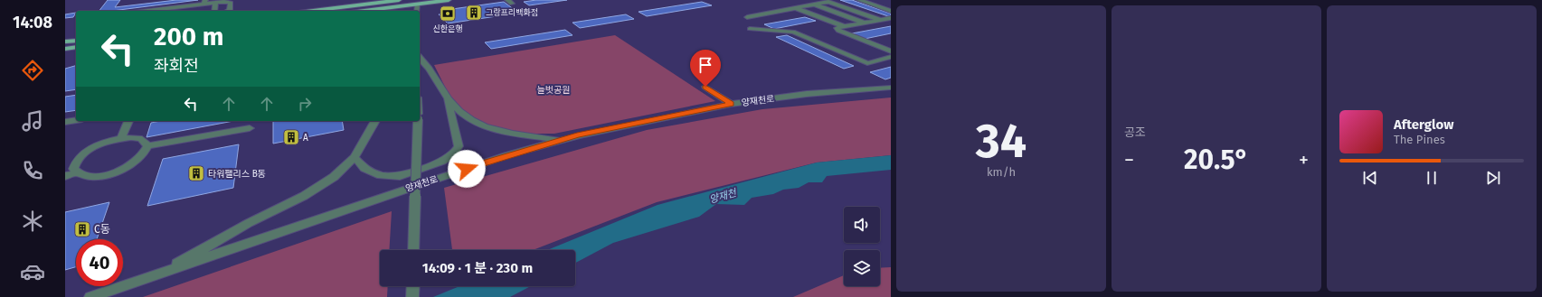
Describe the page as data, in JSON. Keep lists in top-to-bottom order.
{
  "streets": {
    "street": ["양재천로"]
  },
  "water": ["양재천"],
  "parks": ["늘벗공원"],
  "places": {
    "building": [
      "그랑프리백화점",
      "A",
      "타워팰리스 B동",
      "C동"
    ],
    "bank": ["신한은행"]
  },
  "page": {
    "tabs": "14:08",
    "tile": [
      ["34", "km/h"],
      "공조"
    ],
    "turn": ["200 m", "좌회전"],
    "song": ["Afterglow", "The Pines"],
    "heat": ["−", "20.5°", "+"],
    "limit": "40",
    "trip": "14:09 · 1 분 · 230 m"
  }
}
